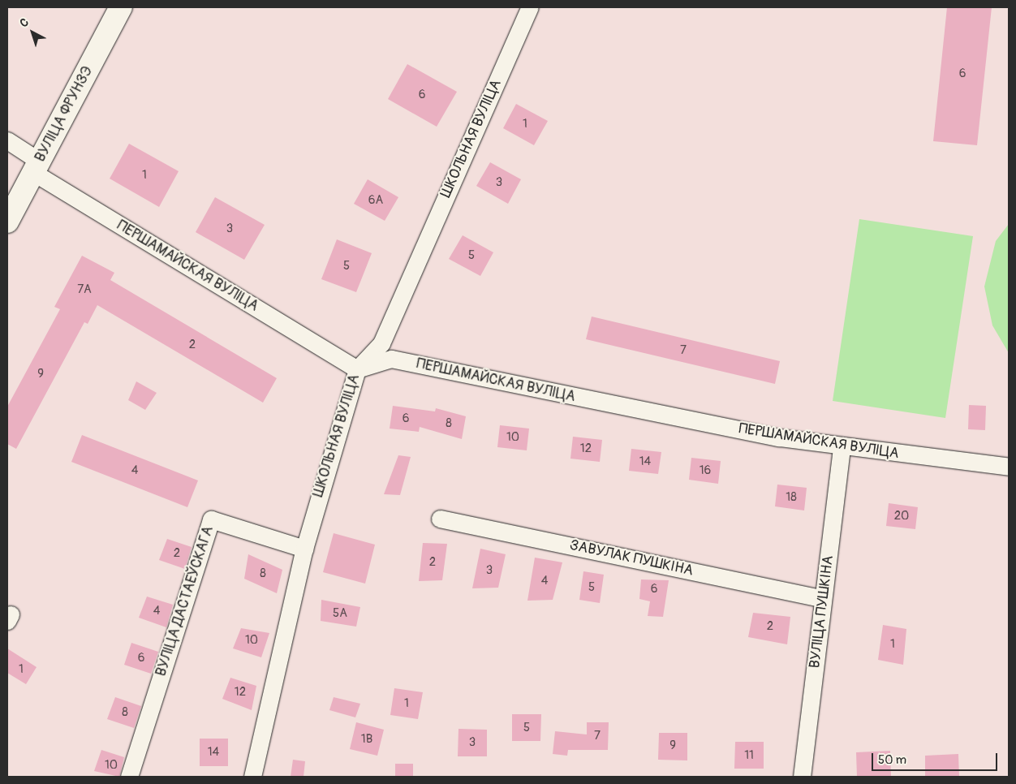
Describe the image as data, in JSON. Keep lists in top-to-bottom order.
{
  "streets": {
    "street": [
      "ВУЛІЦА ФРУНЗЭ",
      "ШКОЛЬНАЯ ВУЛІЦА",
      "ПЕРШАМАЙСКАЯ ВУЛІЦА",
      "ЗАВУЛАК ПУШКІНА",
      "ВУЛІЦА ДАСТАЕЎСКАГА",
      "ВУЛІЦА ПУШКІНА"
    ]
  },
  "crossings": [
    ["ВУЛІЦА ФРУНЗЭ", "ПЕРШАМАЙСКАЯ ВУЛІЦА"],
    ["ШКОЛЬНАЯ ВУЛІЦА", "ПЕРШАМАЙСКАЯ ВУЛІЦА"],
    ["ШКОЛЬНАЯ ВУЛІЦА", "ВУЛІЦА ДАСТАЕЎСКАГА"],
    ["ПЕРШАМАЙСКАЯ ВУЛІЦА", "ВУЛІЦА ПУШКІНА"],
    ["ЗАВУЛАК ПУШКІНА", "ВУЛІЦА ПУШКІНА"]
  ],
  "house_numbers": [
    "6",
    "6",
    "1",
    "1",
    "3",
    "6А",
    "3",
    "5",
    "5",
    "7А",
    "2",
    "7",
    "9",
    "6",
    "8",
    "10",
    "12",
    "14",
    "4",
    "16",
    "18",
    "20",
    "2",
    "2",
    "3",
    "8",
    "4",
    "5",
    "6",
    "4",
    "5А",
    "2",
    "10",
    "1",
    "6",
    "1",
    "12",
    "1",
    "8",
    "5",
    "7",
    "1В",
    "3",
    "9",
    "14",
    "11",
    "10"
  ],
  "scale_bar": "50 m",
  "north": "top left"
}
